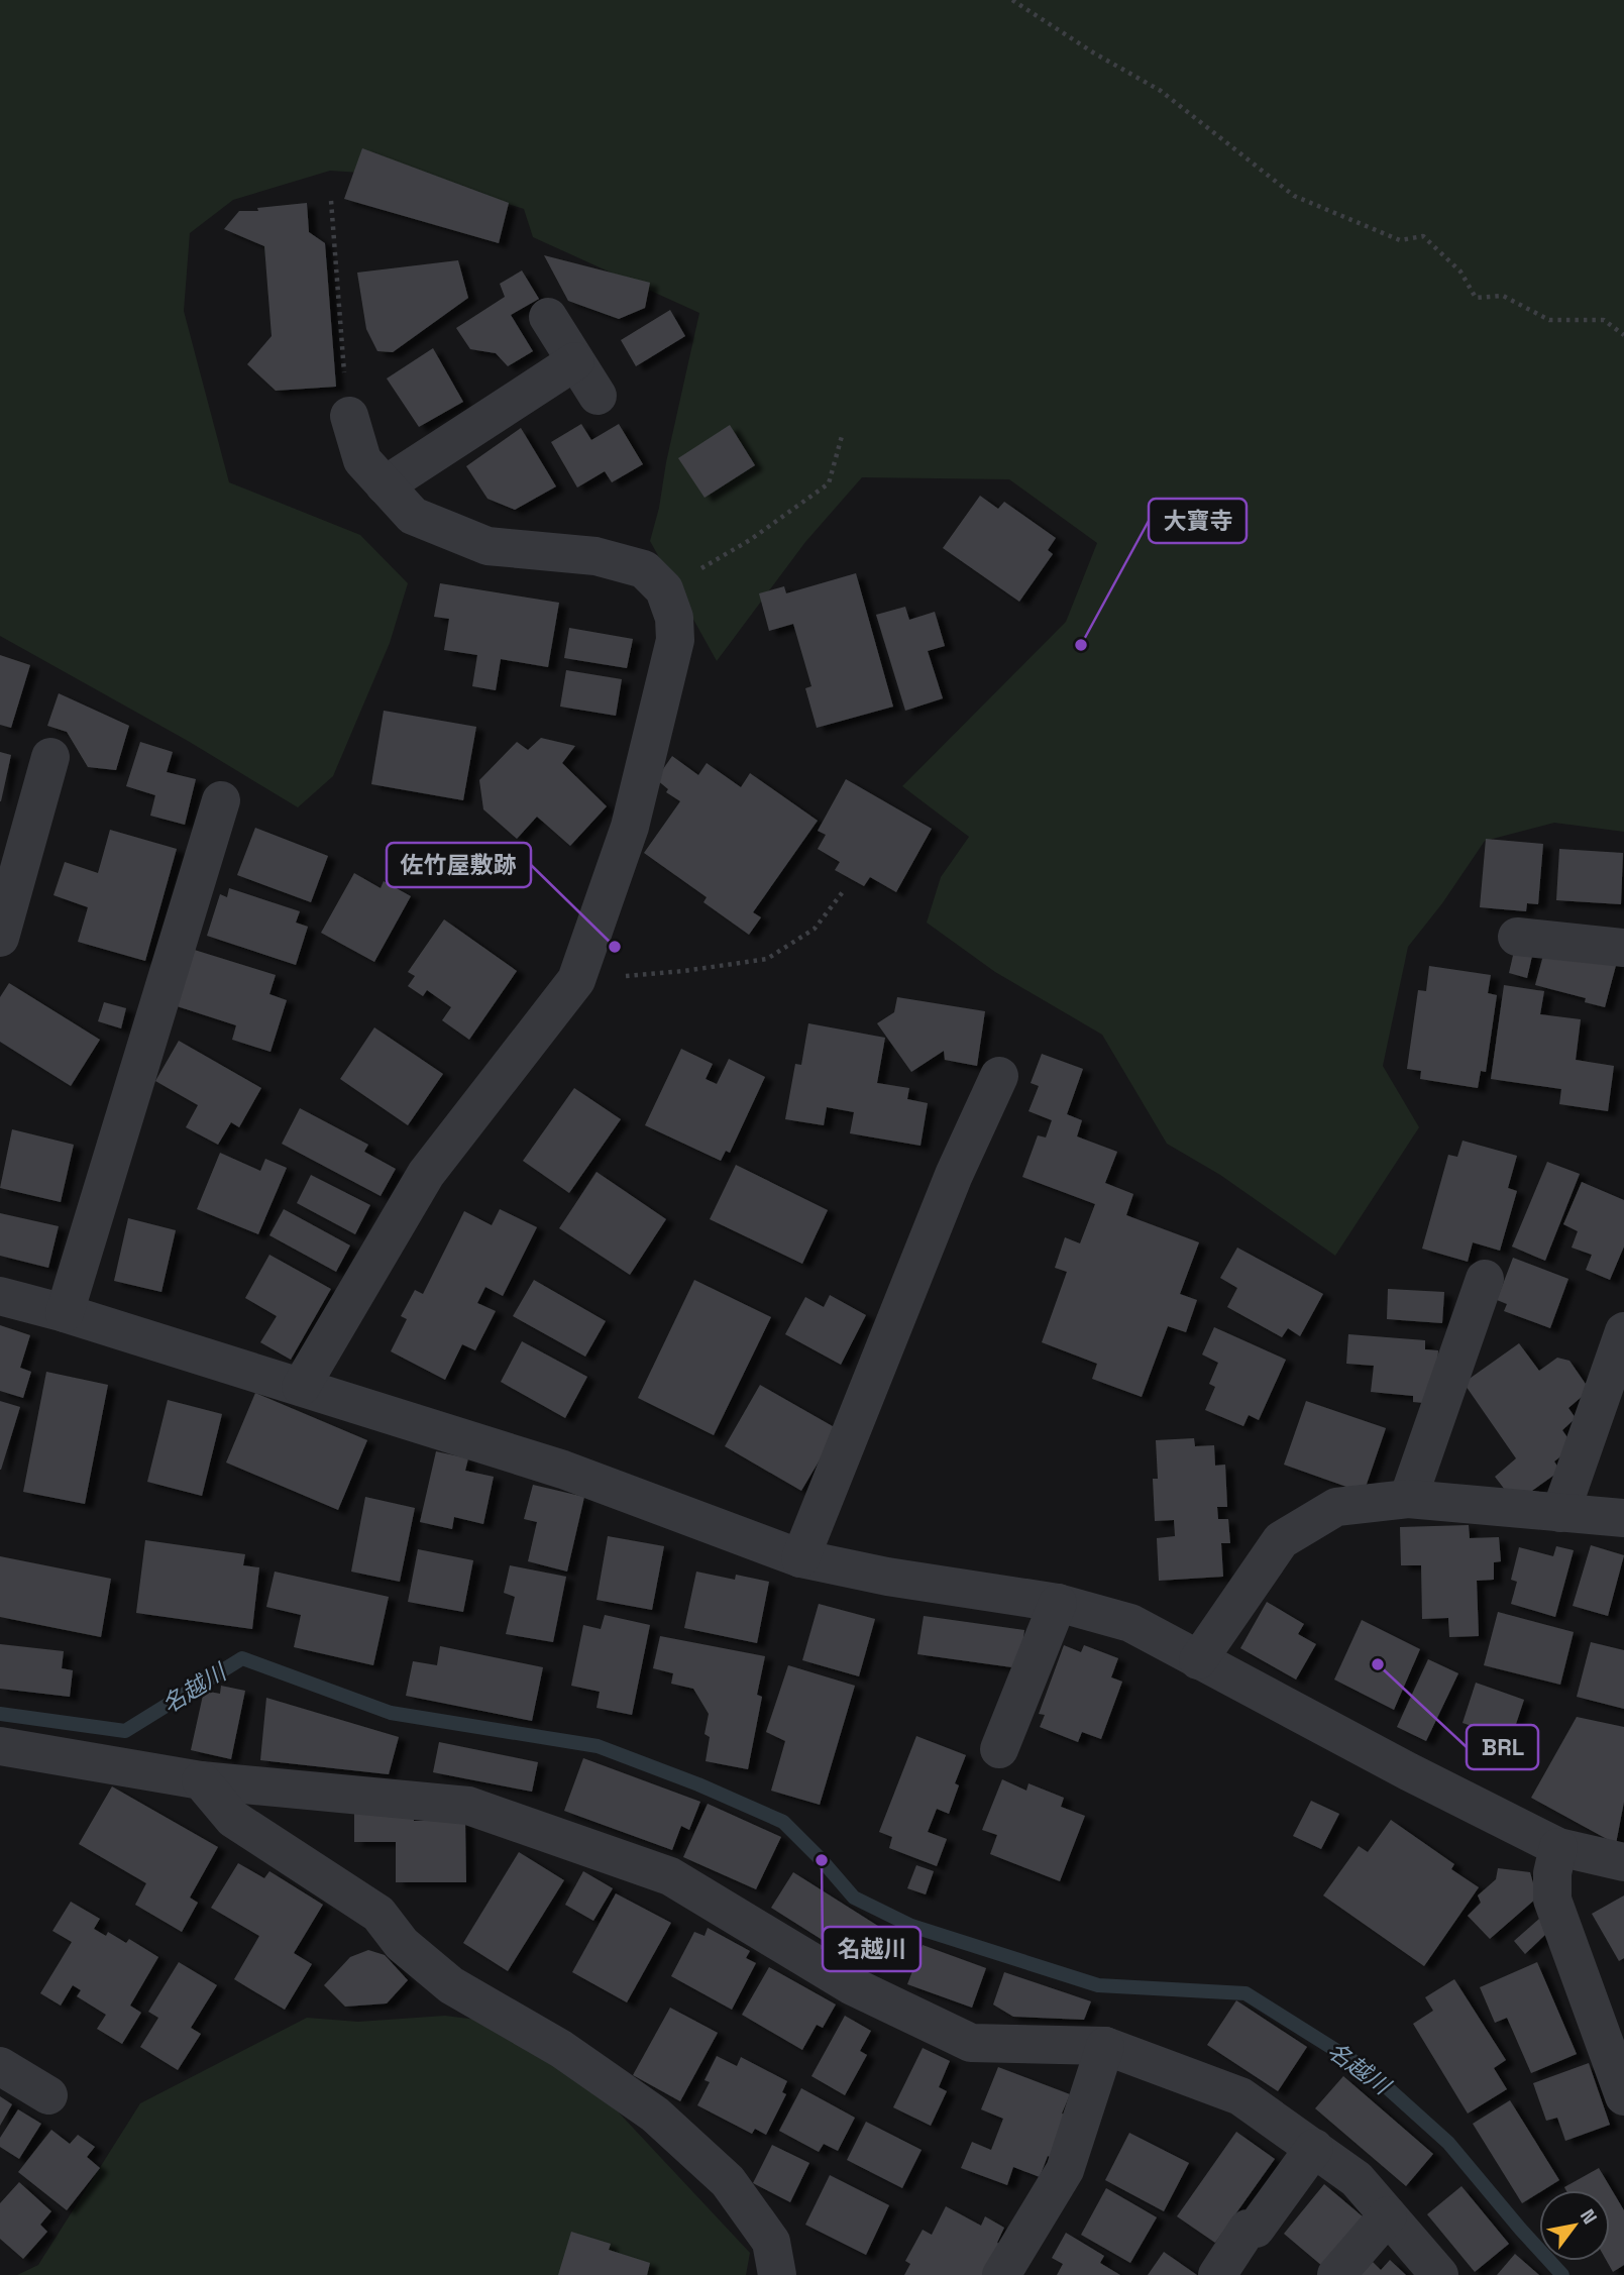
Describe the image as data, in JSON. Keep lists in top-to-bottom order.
{
  "water": ["名越川"],
  "places": [
    "大寶寺",
    "佐竹屋敷跡",
    "BRL",
    "名越川"
  ],
  "north": "top right"
}
